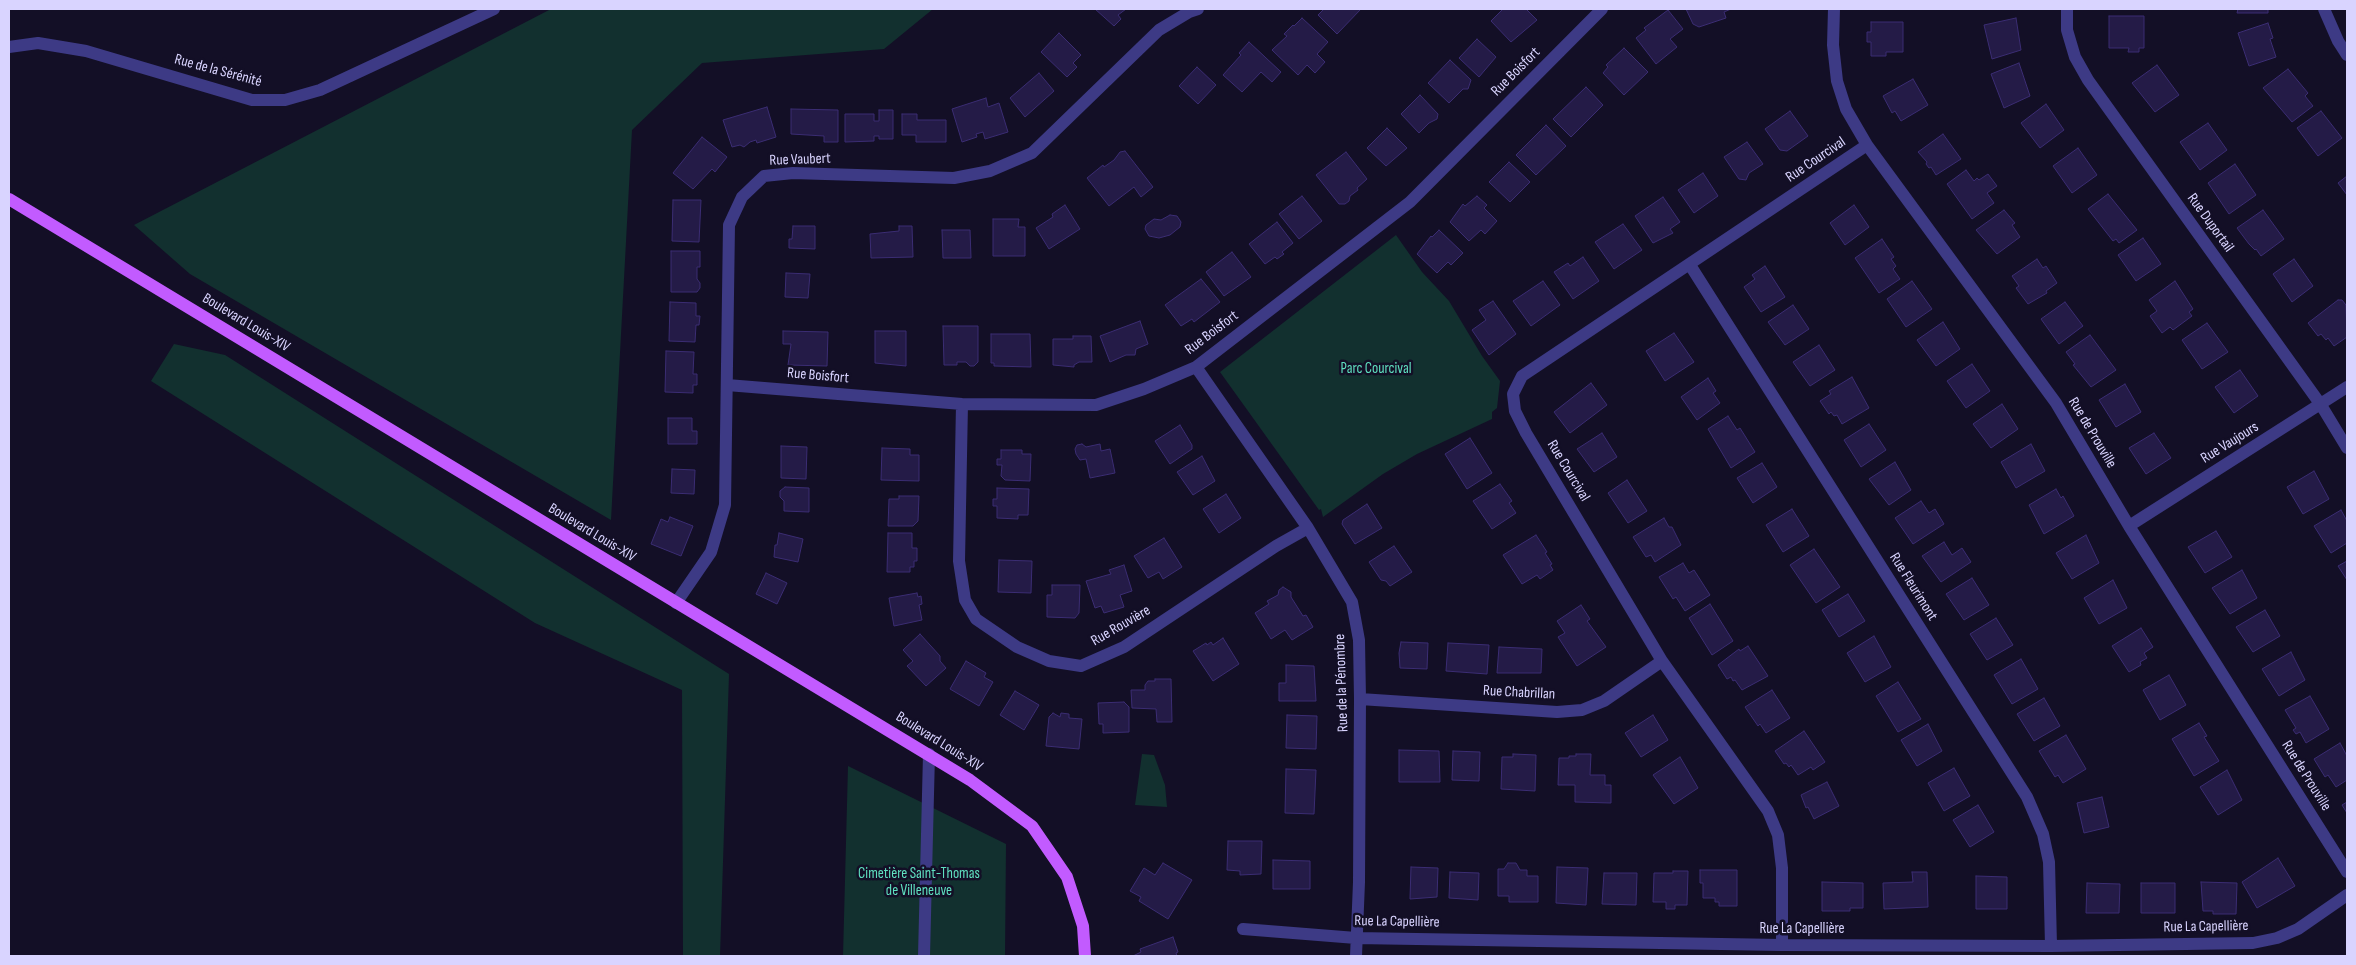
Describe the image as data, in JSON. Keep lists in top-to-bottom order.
{
  "streets": {
    "main road": ["Boulevard Louis-XIV"],
    "street": [
      "Rue de la Sérénité",
      "Rue Boisfort",
      "Rue Vaubert",
      "Rue Courcival",
      "Rue Duportail",
      "Rue de Prouville",
      "Rue Vaujours",
      "Rue Fleurimont",
      "Rue Rouvière",
      "Rue de la Pénombre",
      "Rue Chabrillan",
      "Rue La Capellière"
    ]
  },
  "crossings": [
    ["Rue Boisfort", "Rue Vaubert"],
    ["Rue Boisfort", "Rue Rouvière"],
    ["Rue Boisfort", "Rue de la Pénombre"],
    ["Rue Vaubert", "Boulevard Louis-XIV"],
    ["Rue Courcival", "Rue de Prouville"],
    ["Rue Courcival", "Rue Fleurimont"],
    ["Rue Courcival", "Rue Chabrillan"],
    ["Rue Courcival", "Rue La Capellière"],
    ["Rue Duportail", "Rue Vaujours"],
    ["Rue de Prouville", "Rue Vaujours"],
    ["Rue Fleurimont", "Rue La Capellière"],
    ["Rue Rouvière", "Rue de la Pénombre"],
    ["Rue de la Pénombre", "Rue Chabrillan"],
    ["Rue de la Pénombre", "Rue La Capellière"]
  ],
  "parks": ["Parc Courcival", "Cimetière Saint-Thomas de Villeneuve"]
}
